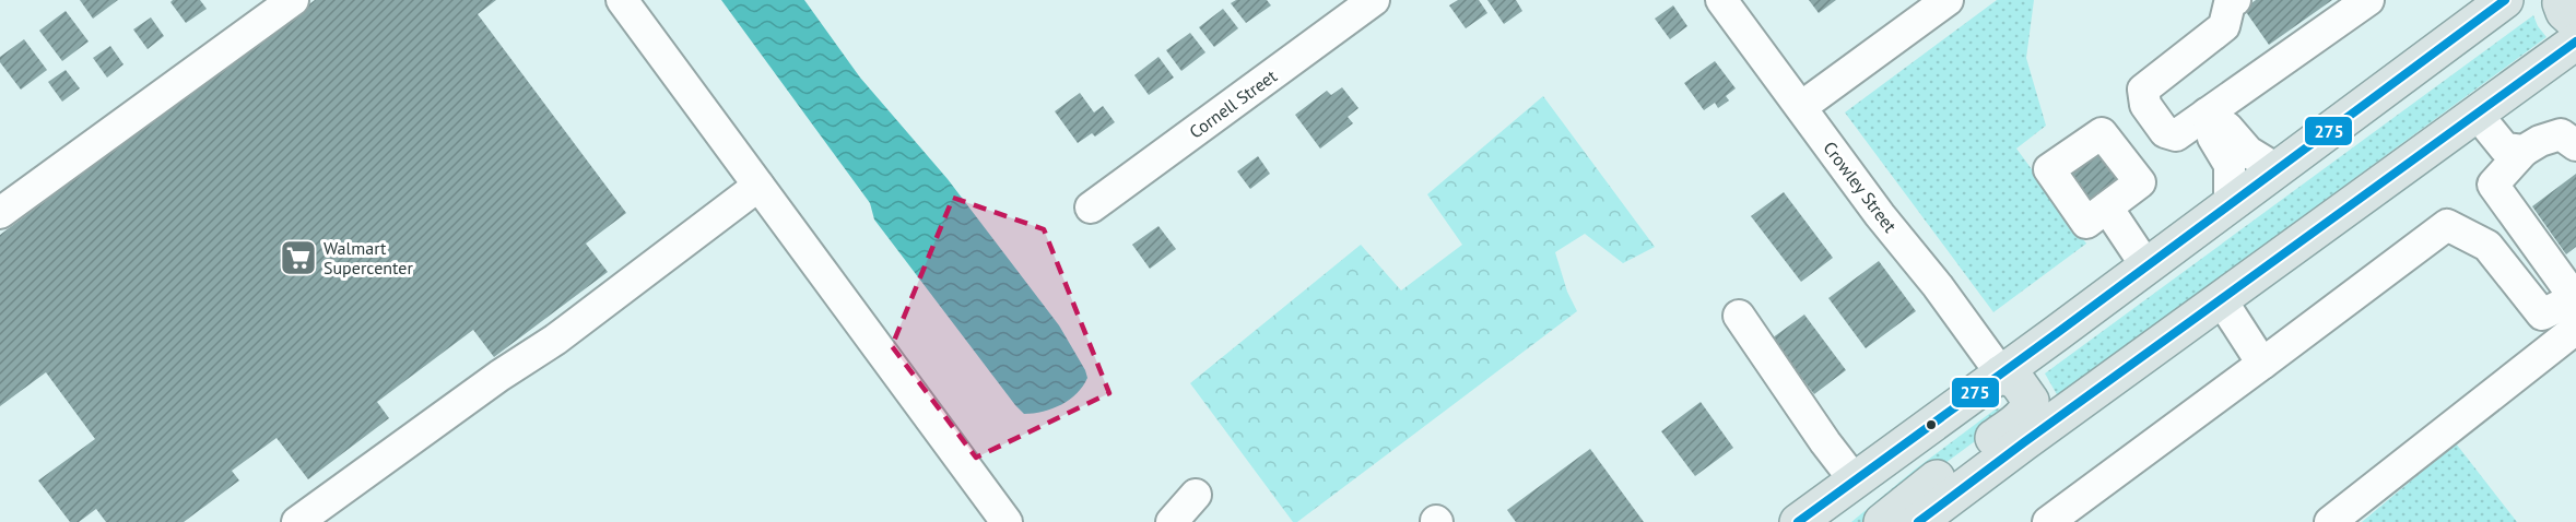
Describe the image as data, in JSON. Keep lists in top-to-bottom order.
{
  "streets": {
    "street": ["Cornell Street", "Crowley Street"]
  },
  "places": {
    "supermarket": ["Walmart Supercenter"]
  },
  "lines": ["transit line 275"]
}
